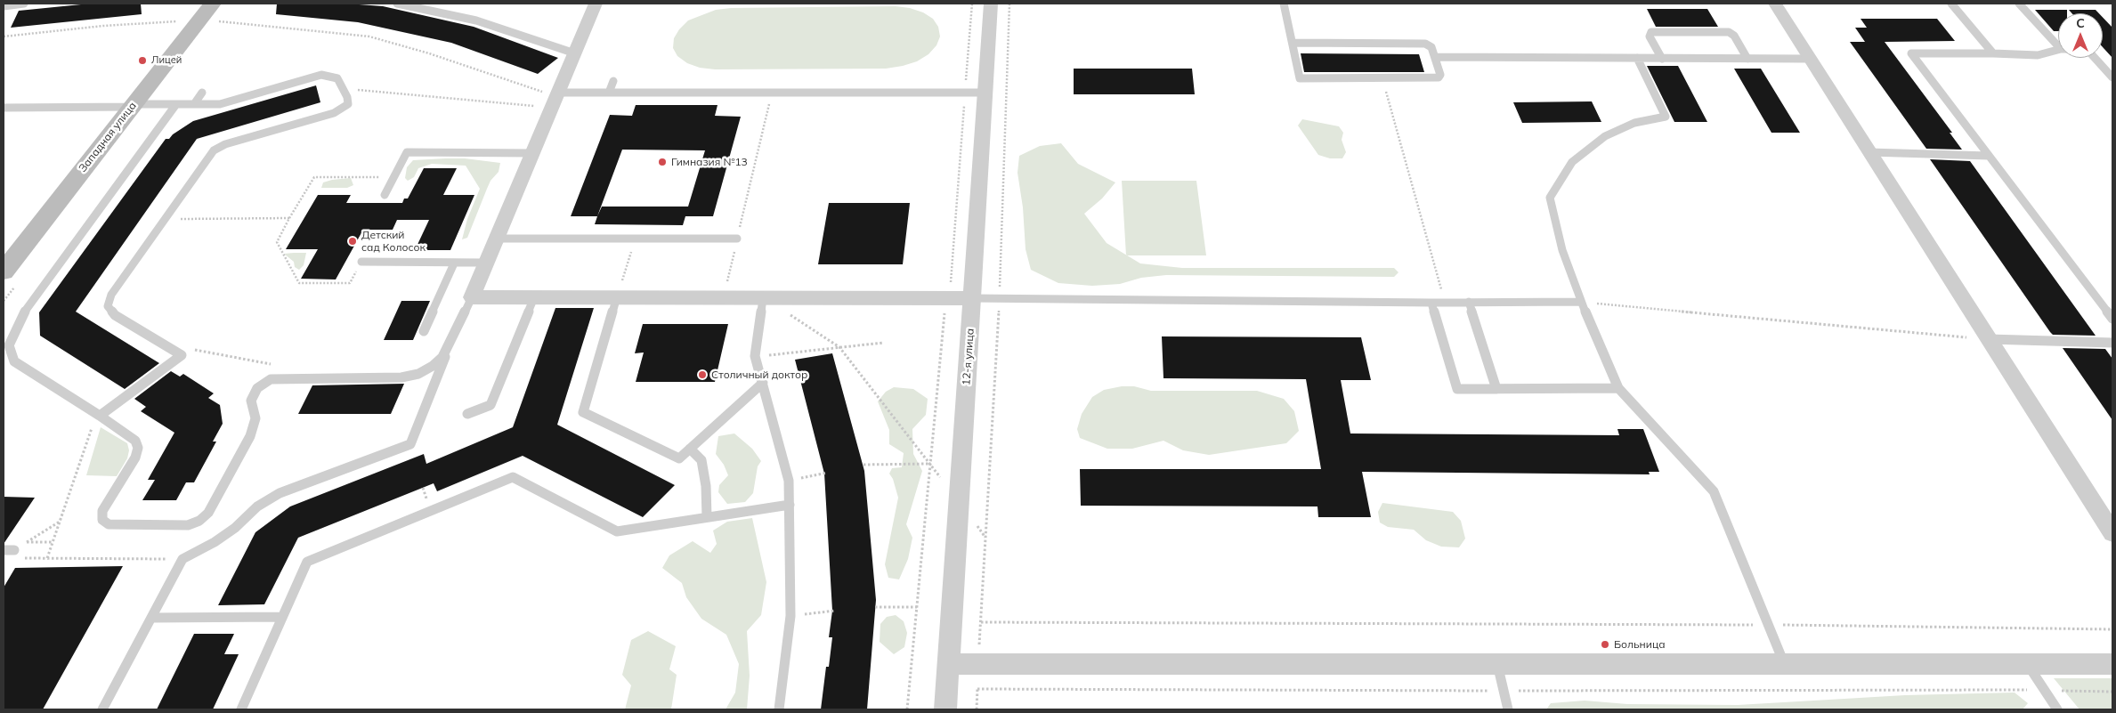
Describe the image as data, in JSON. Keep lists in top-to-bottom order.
{
  "streets": {
    "street": ["Западная улица", "12-я улица"]
  },
  "places": [
    "Лицей",
    "Гимназия №13",
    "Детский сад Колосок",
    "Столичный доктор",
    "Больница"
  ],
  "north": "top"
}
